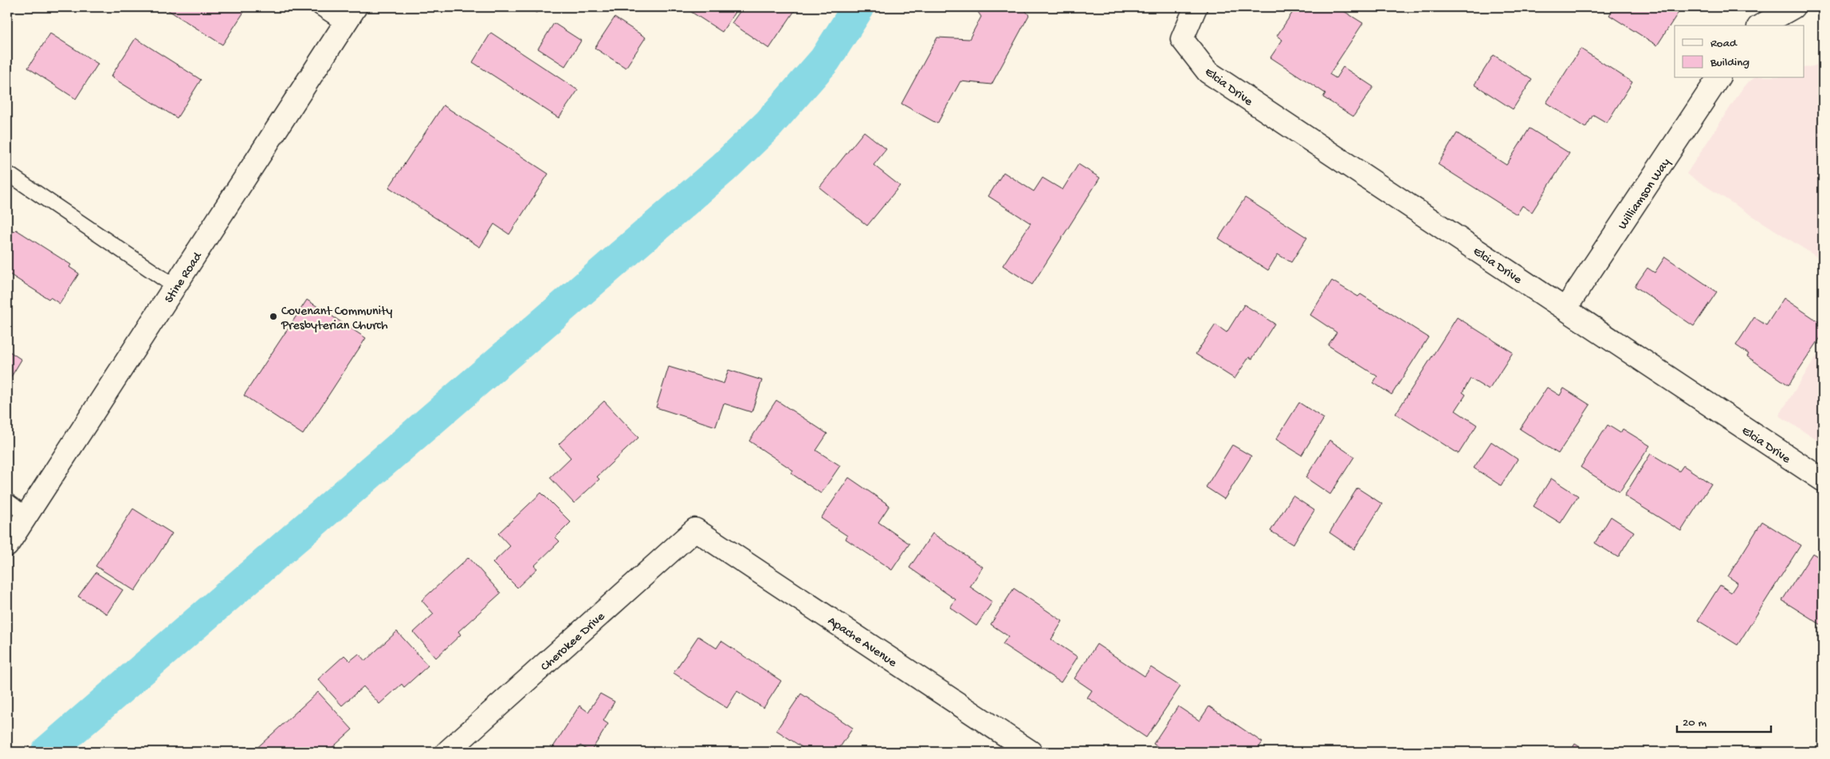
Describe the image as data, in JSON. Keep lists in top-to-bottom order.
{
  "streets": {
    "street": [
      "Elcia Drive",
      "Williamson Way",
      "Stine Road",
      "Cherokee Drive",
      "Apache Avenue"
    ]
  },
  "crossings": [
    ["Elcia Drive", "Williamson Way"],
    ["Cherokee Drive", "Apache Avenue"]
  ],
  "places": ["Covenant Community Presbyterian Church"],
  "legend": ["Road", "Building"],
  "scale_bar": "20 m"
}
